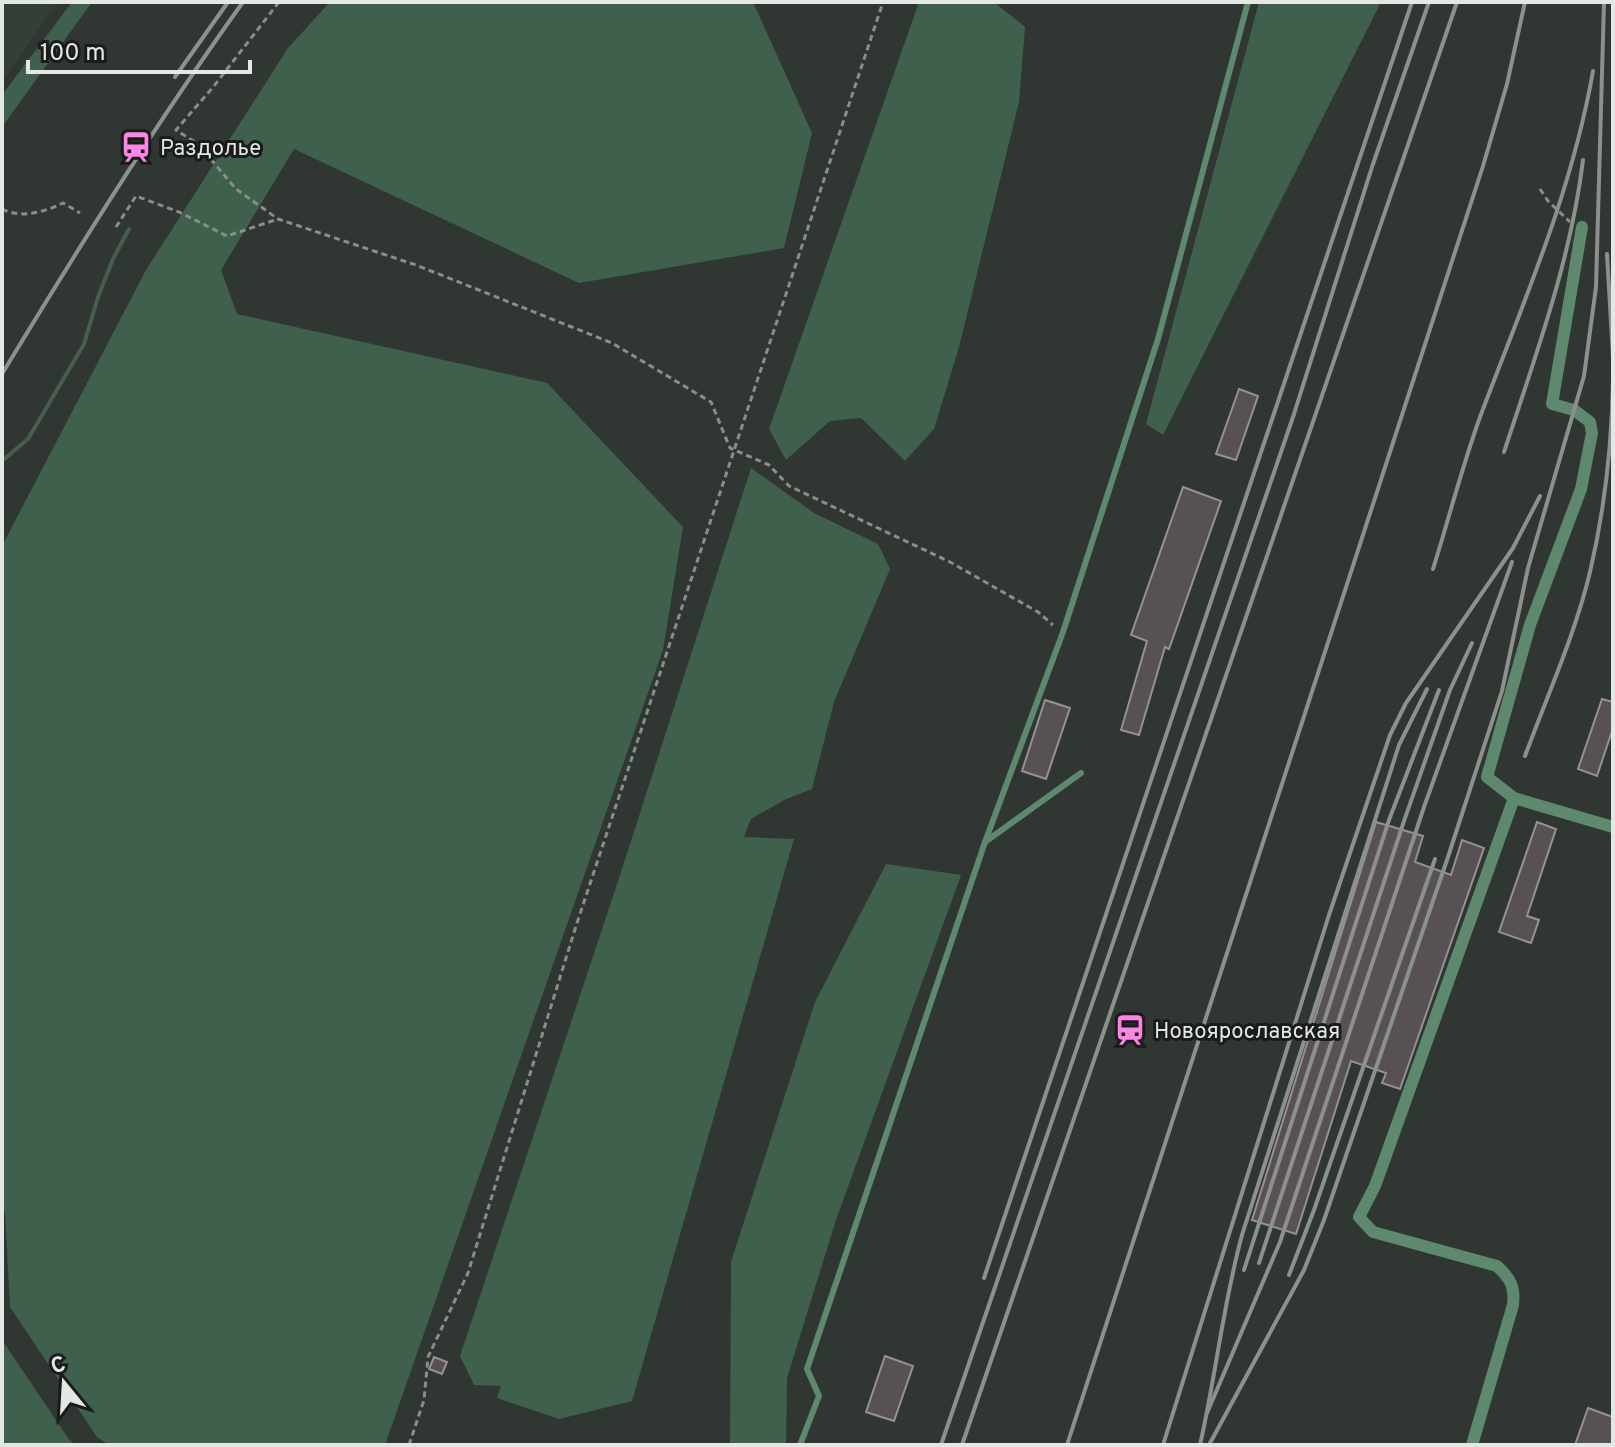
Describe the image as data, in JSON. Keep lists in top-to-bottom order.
{
  "places": {
    "station": ["Раздолье", "Новоярославская"]
  },
  "scale_bar": "100 m",
  "north": "top"
}
